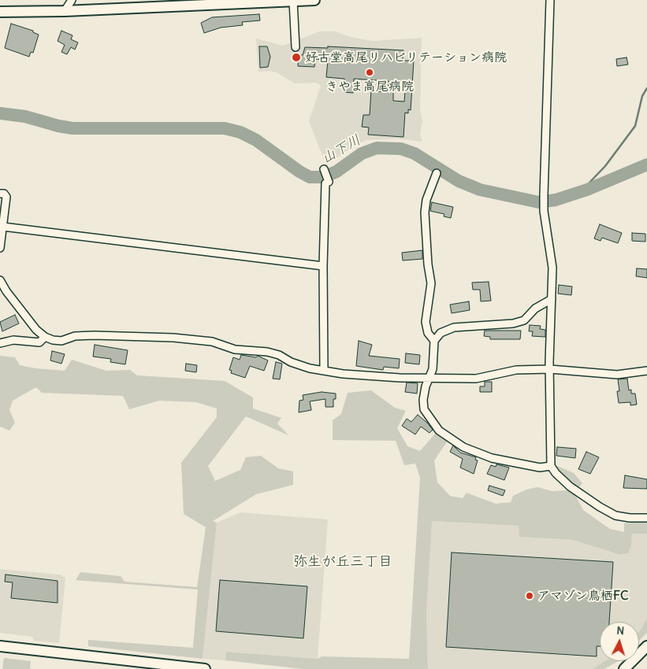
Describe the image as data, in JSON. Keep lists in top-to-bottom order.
{
  "districts": ["弥生が丘三丁目"],
  "water": ["山下川"],
  "places": ["好古堂高尾リハビリテーション病院", "きやま高尾病院", "アマゾン鳥栖FC"],
  "north": "top"
}
